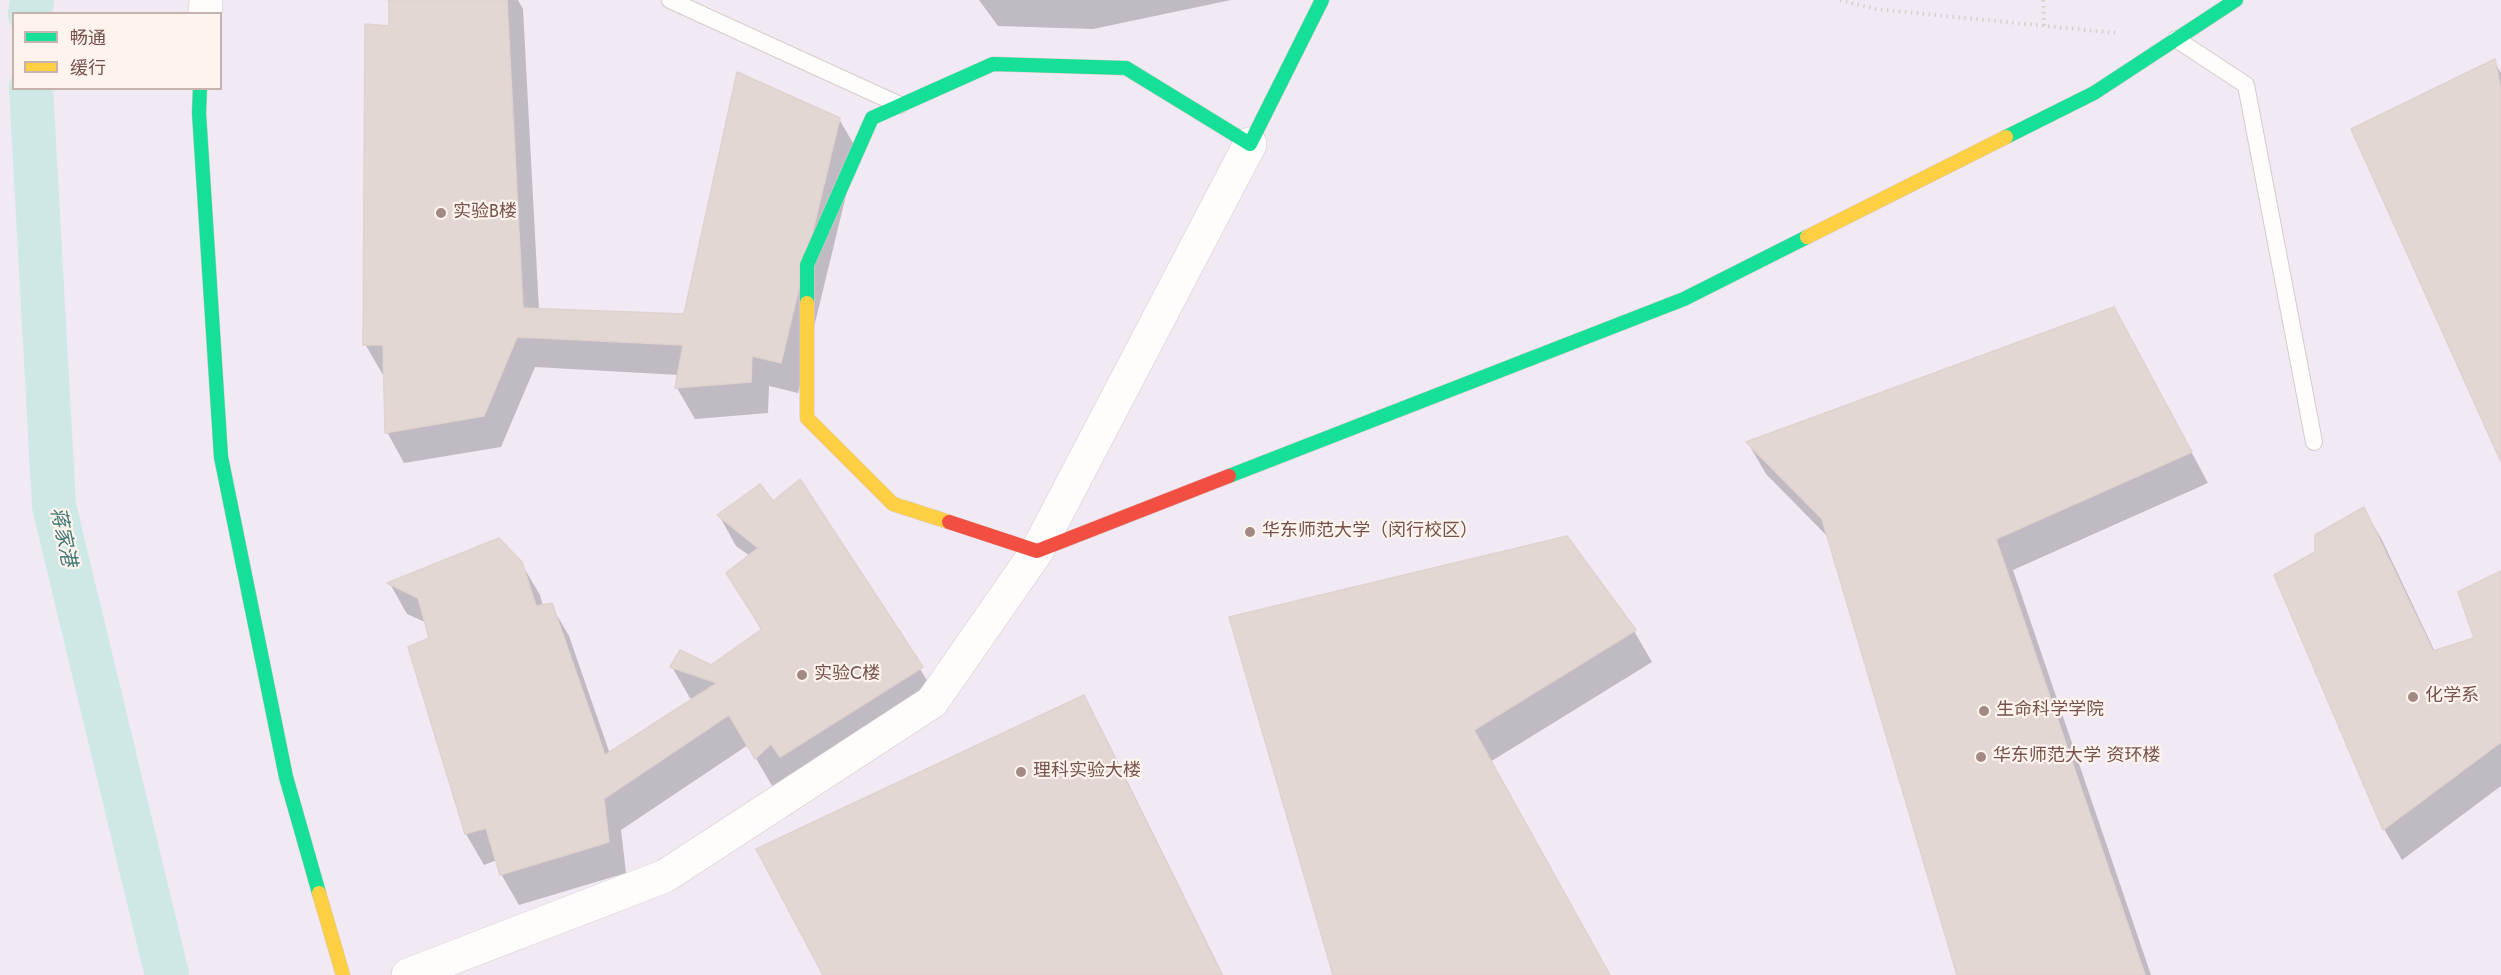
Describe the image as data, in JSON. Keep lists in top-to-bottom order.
{
  "water": ["蒋家港"],
  "places": [
    "实验B楼",
    "华东师范大学（闵行校区）",
    "实验C楼",
    "化学系",
    "生命科学学院",
    "华东师范大学 资环楼",
    "理科实验大楼"
  ],
  "legend": ["畅通", "缓行"]
}
